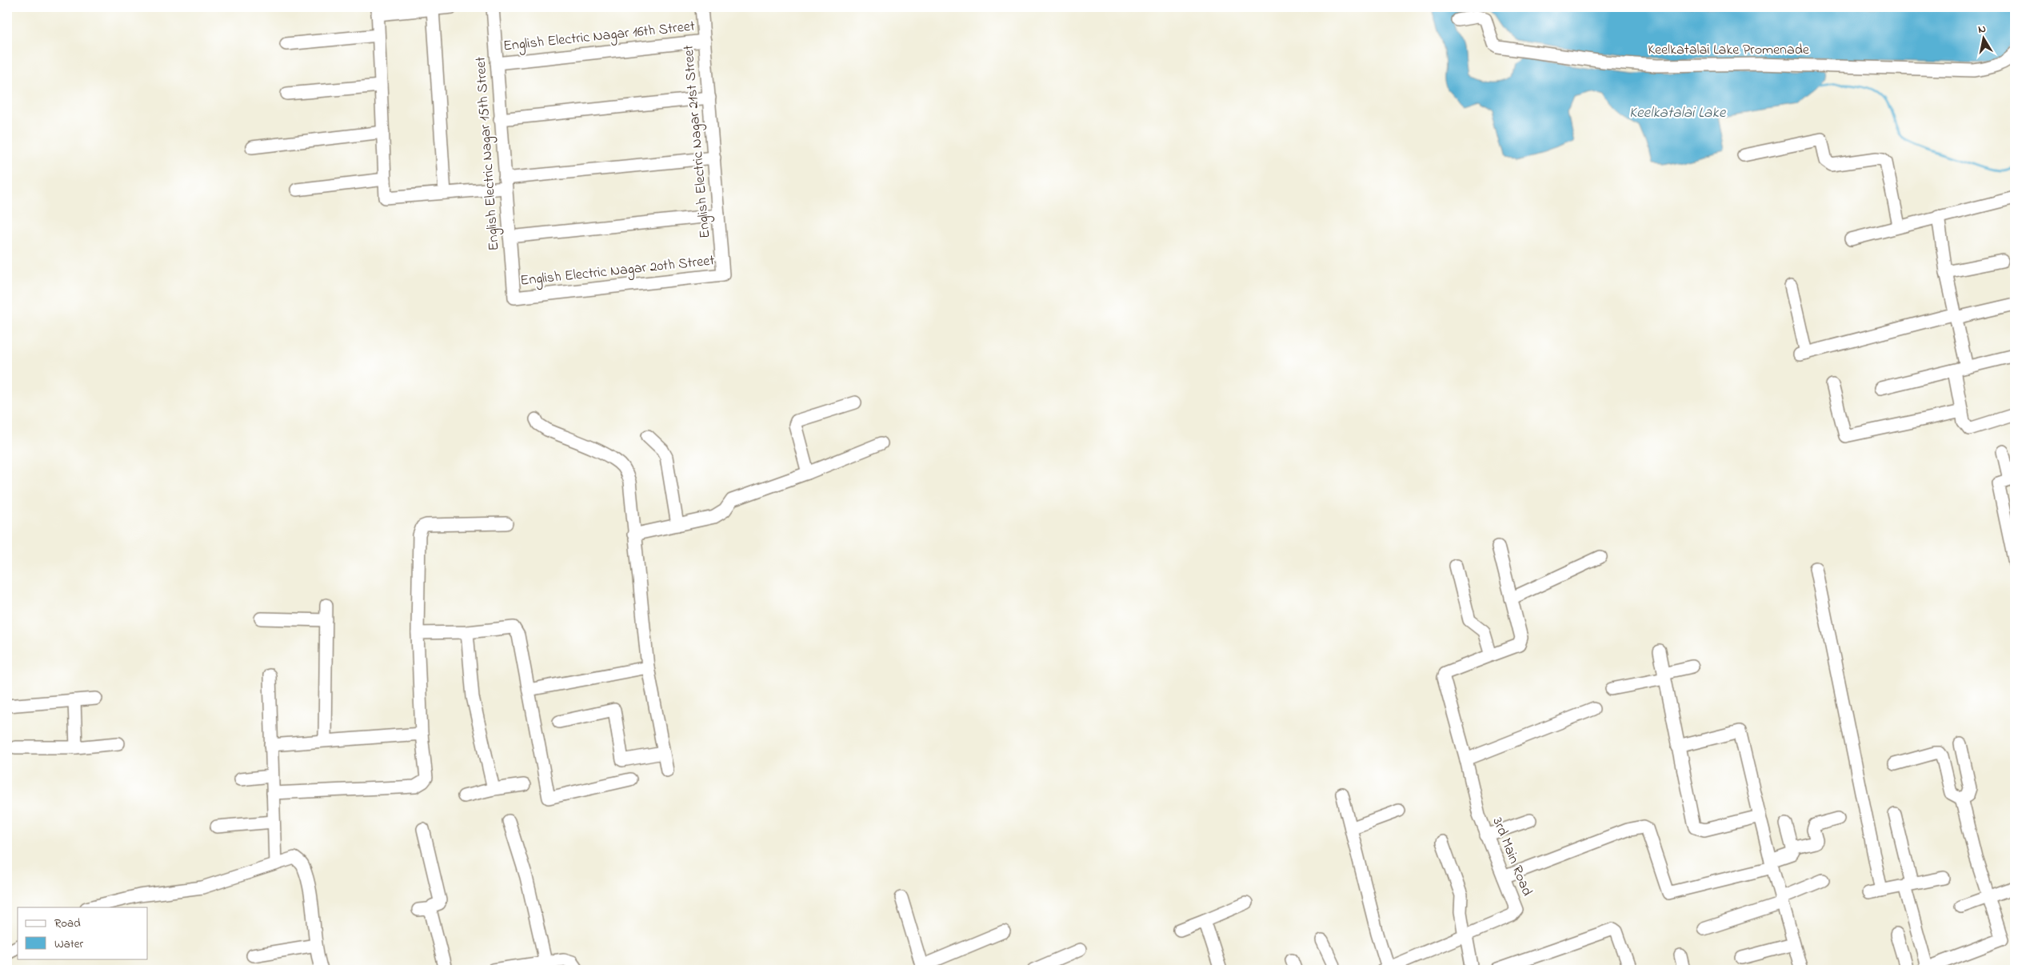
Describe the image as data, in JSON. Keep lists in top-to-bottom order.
{
  "streets": {
    "street": [
      "English Electric Nagar 16th Street",
      "Keelkatalai Lake Promenade",
      "English Electric Nagar 21st Street",
      "English Electric Nagar 15th Street",
      "English Electric Nagar 20th Street",
      "3rd Main Road"
    ]
  },
  "crossings": [
    ["English Electric Nagar 16th Street", "English Electric Nagar 21st Street"],
    ["English Electric Nagar 16th Street", "English Electric Nagar 15th Street"],
    ["English Electric Nagar 21st Street", "English Electric Nagar 20th Street"],
    ["English Electric Nagar 15th Street", "English Electric Nagar 20th Street"]
  ],
  "water": ["Keelkatalai Lake"],
  "legend": ["Road", "Water"],
  "north": "top"
}
